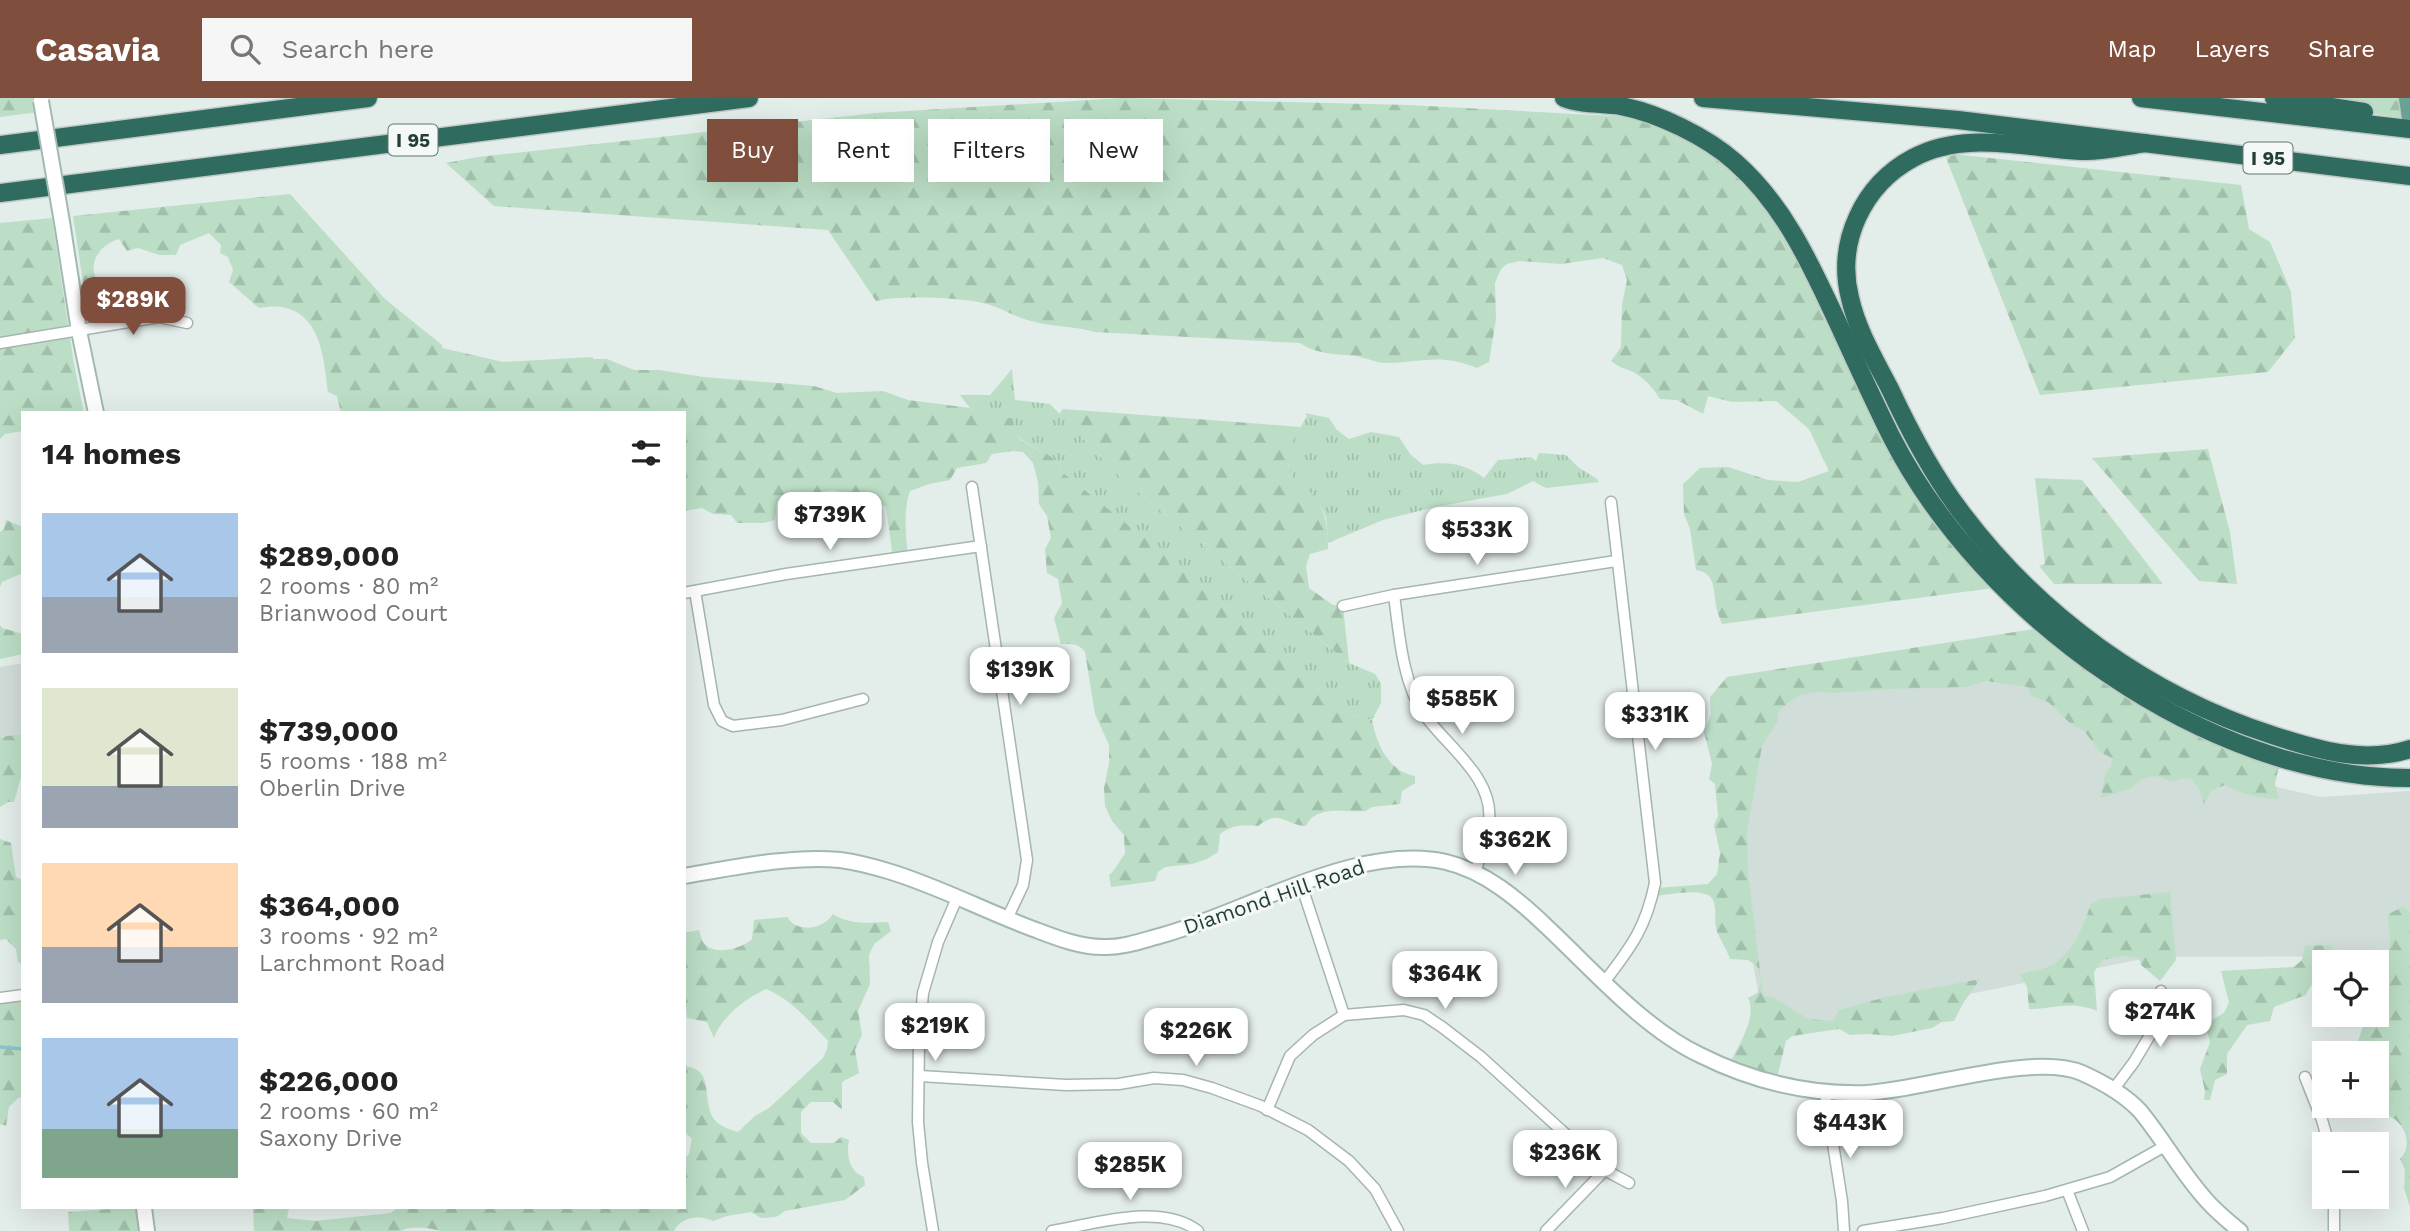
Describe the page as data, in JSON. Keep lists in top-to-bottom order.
{
  "streets": {
    "highway": ["I 95"],
    "street": ["Diamond Hill Road"]
  },
  "page": {
    "header": "Casavia",
    "search": "Search here",
    "nav": ["Map", "Layers", "Share"],
    "chip": [
      "Buy",
      "Rent",
      "Filters",
      "New"
    ],
    "price": [
      "$289K",
      "$739K",
      "$533K",
      "$139K",
      "$585K",
      "$331K",
      "$362K",
      "$364K",
      "$274K",
      "$219K",
      "$226K",
      "$443K",
      "$236K",
      "$285K"
    ],
    "heading": "14 homes",
    "list": [
      {
        "name": "$289,000",
        "note": "2 rooms · 80 m² · Brianwood Court"
      },
      {
        "name": "$739,000",
        "note": "5 rooms · 188 m² · Oberlin Drive"
      },
      {
        "name": "$364,000",
        "note": "3 rooms · 92 m² · Larchmont Road"
      },
      {
        "name": "$226,000",
        "note": "2 rooms · 60 m² · Saxony Drive"
      }
    ],
    "map_buttons": ["+", "−"]
  }
}
